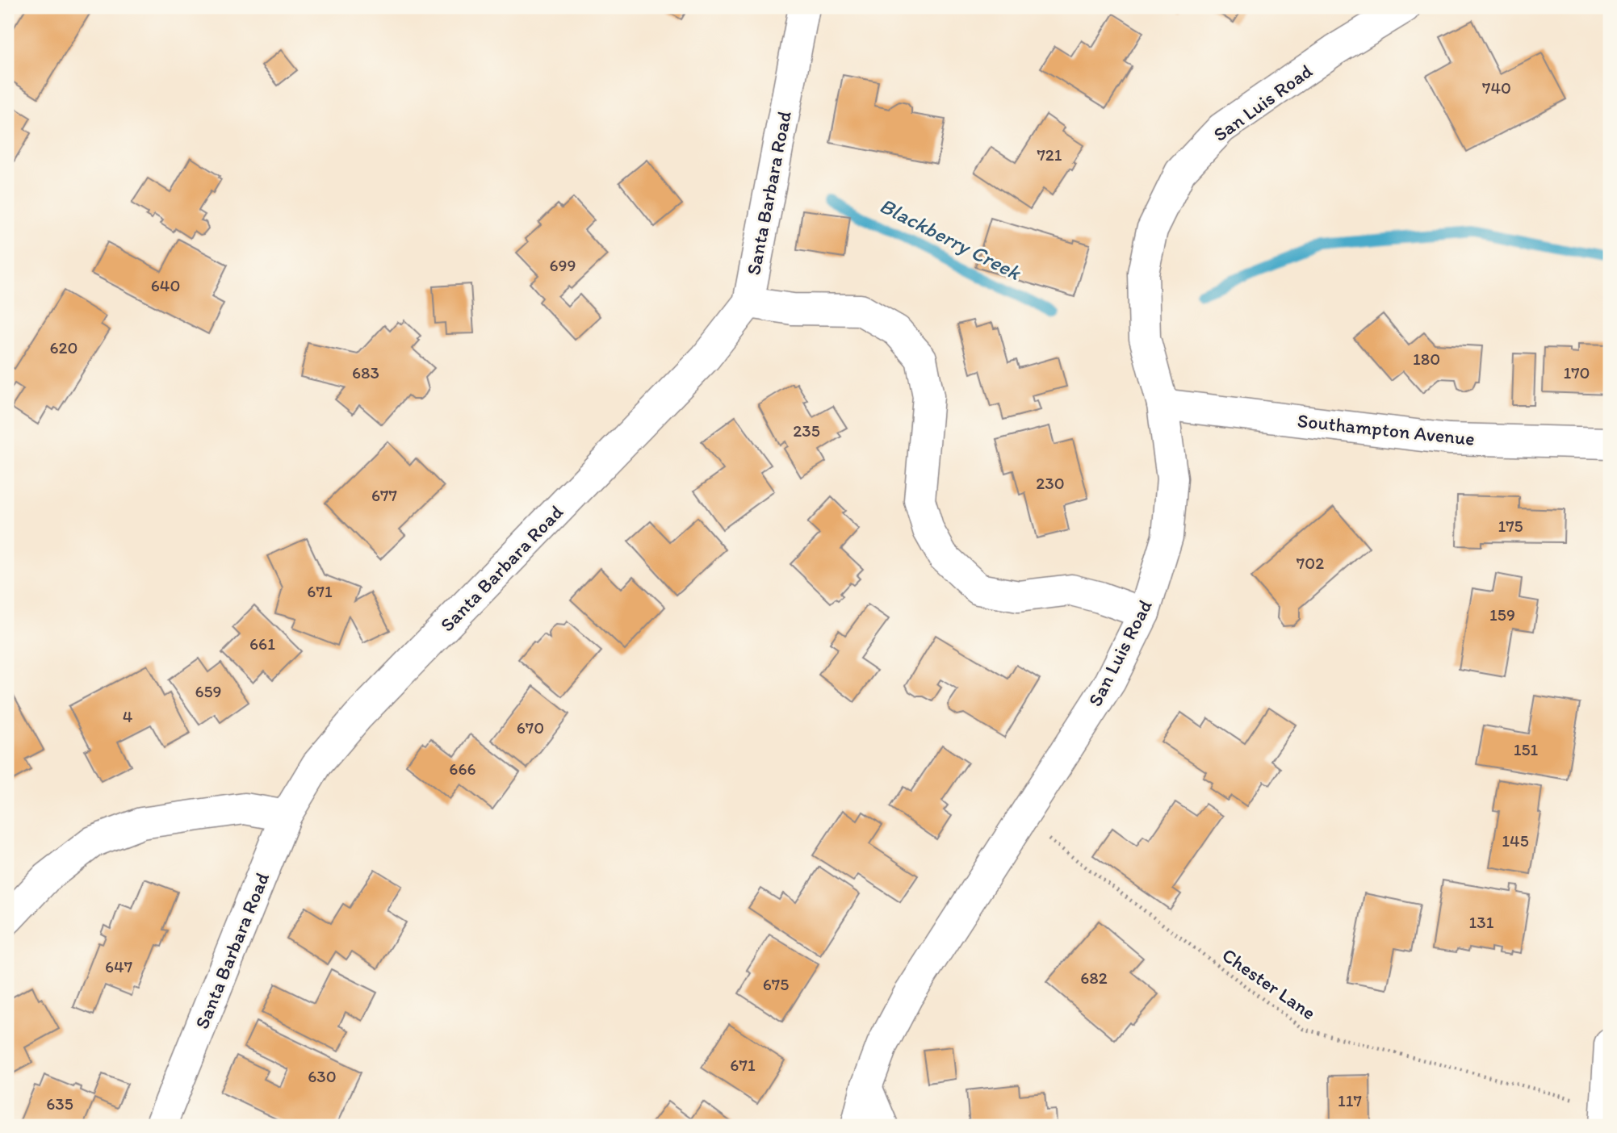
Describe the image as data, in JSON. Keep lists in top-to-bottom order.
{
  "streets": {
    "street": ["San Luis Road", "Santa Barbara Road", "Southampton Avenue"],
    "path": ["Chester Lane"]
  },
  "crossings": [
    ["San Luis Road", "Southampton Avenue"],
    ["San Luis Road", "Chester Lane"]
  ],
  "water": ["Blackberry Creek"],
  "house_numbers": [
    "740",
    "721",
    "699",
    "640",
    "620",
    "180",
    "683",
    "170",
    "235",
    "230",
    "677",
    "175",
    "702",
    "671",
    "159",
    "661",
    "659",
    "4",
    "670",
    "151",
    "666",
    "145",
    "131",
    "647",
    "682",
    "675",
    "671",
    "630",
    "117",
    "635"
  ]
}
